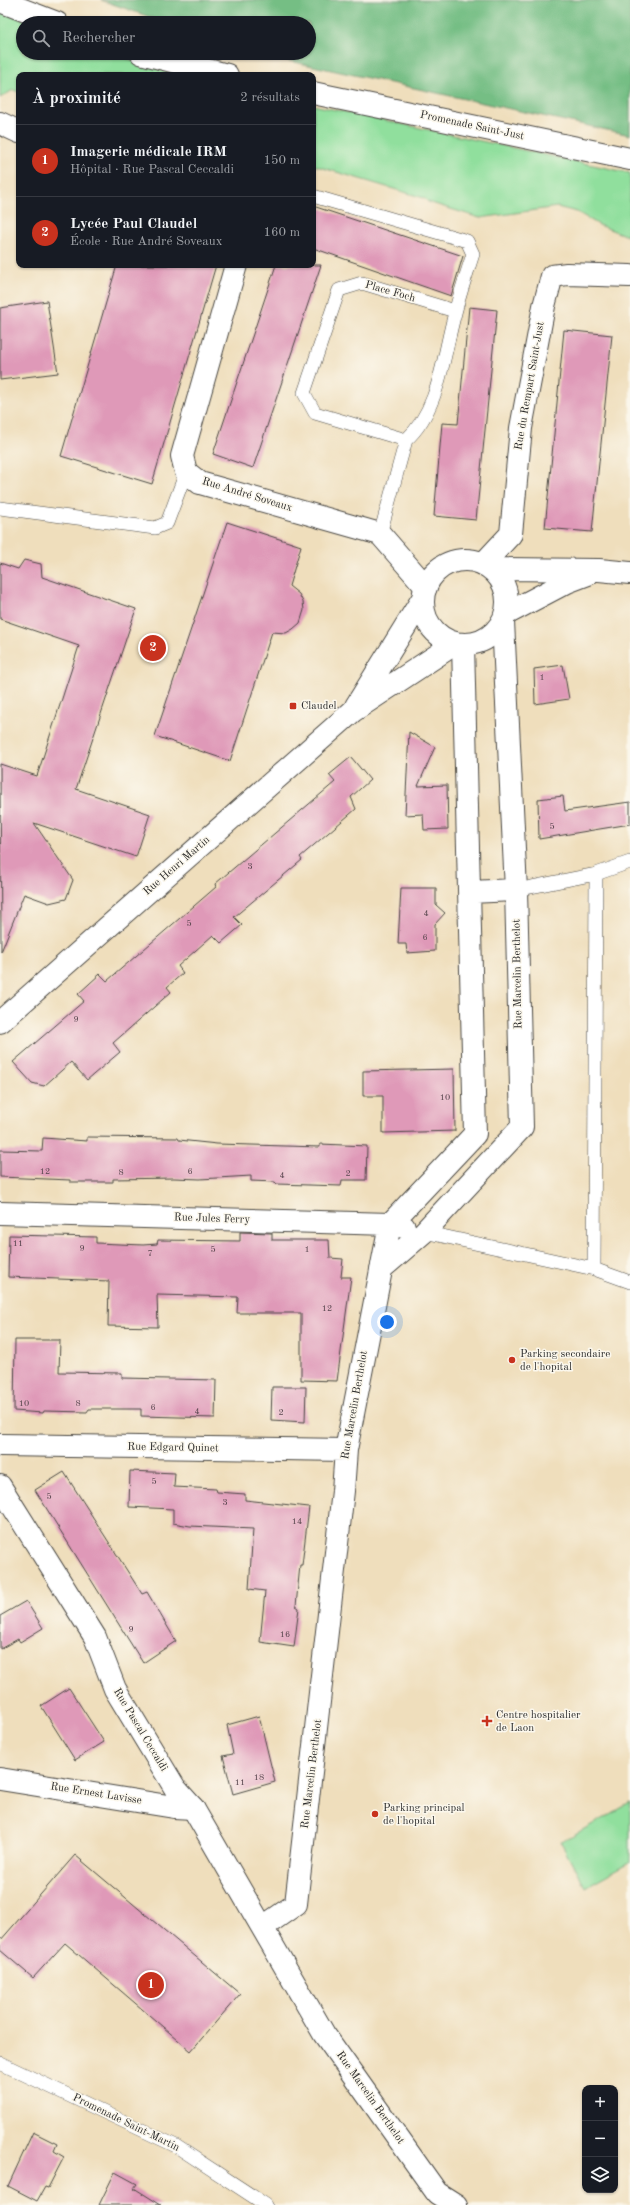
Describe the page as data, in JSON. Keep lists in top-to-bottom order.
{
  "streets": {
    "street": [
      "Promenade Saint-Just",
      "Rue du Rempart Saint-Just",
      "Rue André Soveaux",
      "Rue Henri Martin",
      "Rue Marcelin Berthelot",
      "Rue Jules Ferry",
      "Rue Edgard Quinet",
      "Rue Pascal Ceccaldi",
      "Rue Ernest Lavisse"
    ],
    "lane": ["Place Foch", "Promenade Saint-Martin"]
  },
  "crossings": [
    ["Rue du Rempart Saint-Just", "Rue Henri Martin"],
    ["Rue du Rempart Saint-Just", "Rue Marcelin Berthelot"],
    ["Rue Henri Martin", "Rue Marcelin Berthelot"],
    ["Rue Marcelin Berthelot", "Rue Jules Ferry"],
    ["Rue Marcelin Berthelot", "Rue Edgard Quinet"],
    ["Rue Marcelin Berthelot", "Rue Pascal Ceccaldi"],
    ["Rue Pascal Ceccaldi", "Rue Ernest Lavisse"]
  ],
  "places": {
    "transit": ["Claudel"],
    "other": ["Parking secondaire de l'hopital", "Parking principal de l'hopital"],
    "health": ["Centre hospitalier de Laon"]
  },
  "house_numbers": [
    "1",
    "5",
    "3",
    "4",
    "5",
    "6",
    "9",
    "10",
    "12",
    "6",
    "8",
    "2",
    "4",
    "11",
    "9",
    "5",
    "1",
    "7",
    "12",
    "10",
    "8",
    "6",
    "4",
    "2",
    "5",
    "5",
    "3",
    "14",
    "9",
    "16",
    "18",
    "11"
  ],
  "page": {
    "search": "Rechercher",
    "heading": ["À proximité", "2 résultats"],
    "list": [
      {
        "mark": "1",
        "name": "Imagerie médicale IRM",
        "note": "Hôpital · Rue Pascal Ceccaldi",
        "value": "150 m"
      },
      {
        "mark": "2",
        "name": "Lycée Paul Claudel",
        "note": "École · Rue André Soveaux",
        "value": "160 m"
      }
    ],
    "pins": ["2", "1"],
    "map_buttons": ["+", "−"]
  }
}
